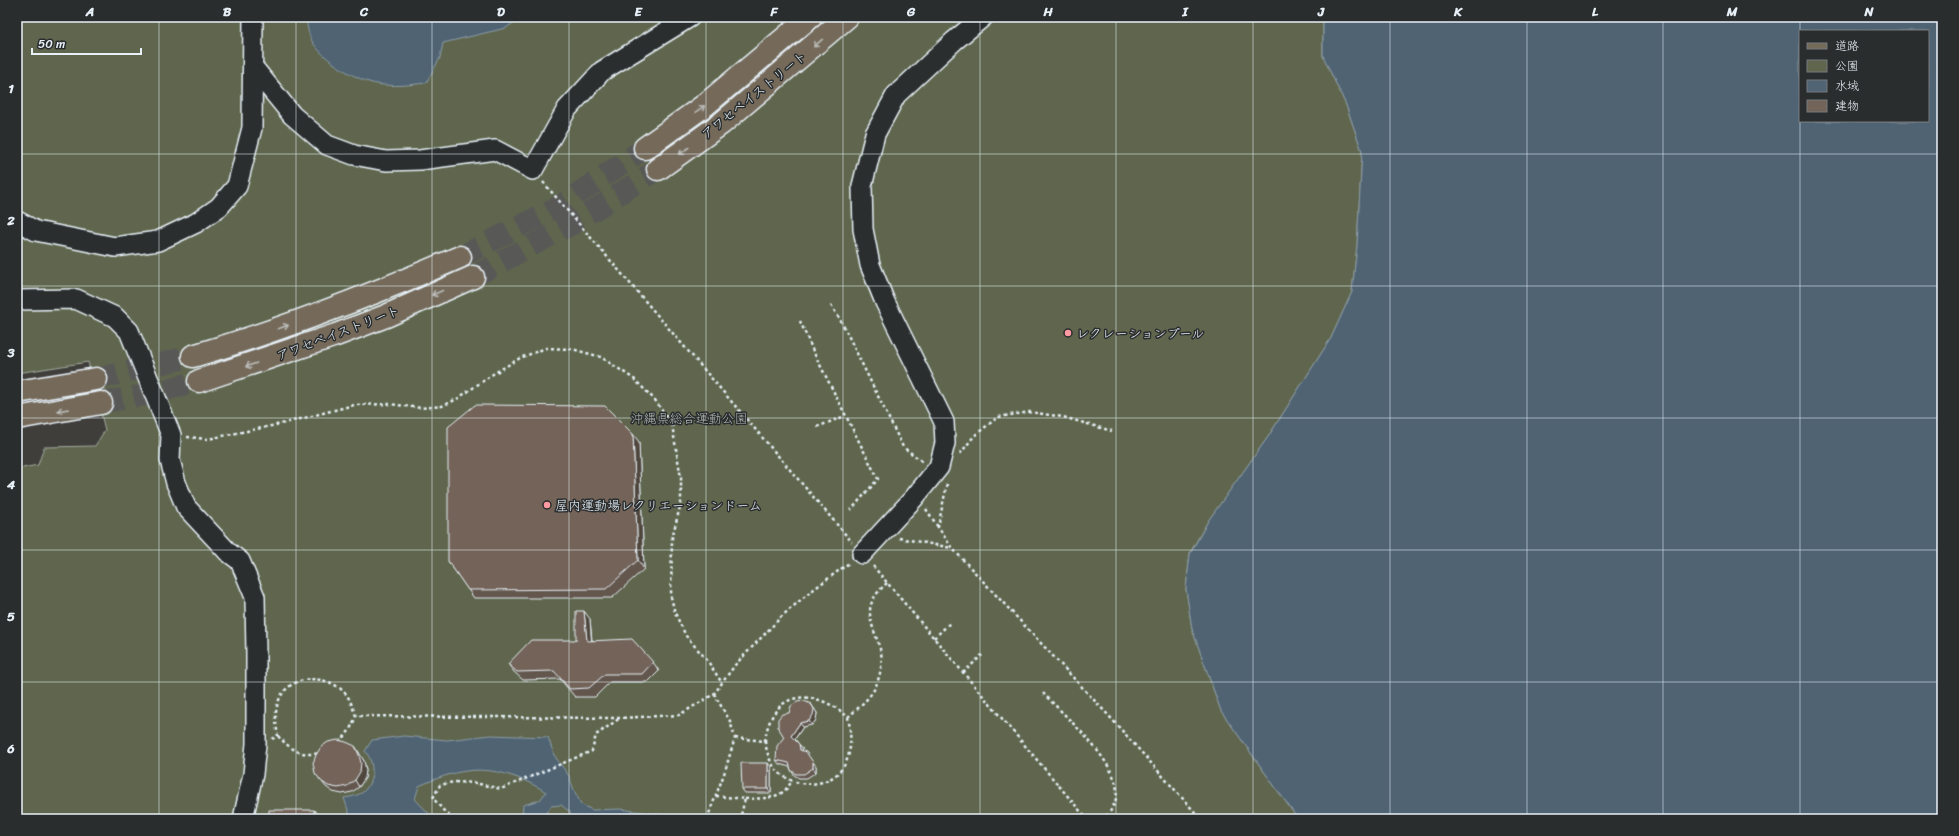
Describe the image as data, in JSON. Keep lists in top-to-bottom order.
{
  "streets": {
    "main road": ["アワセベイストリート"]
  },
  "parks": ["沖縄県総合運動公園"],
  "places": ["レクレーションプール", "屋内運動場レクリエーションドーム"],
  "legend": [
    "道路",
    "公園",
    "水域",
    "建物"
  ],
  "scale_bar": "50 m",
  "grid": {
    "columns": [
      "A",
      "B",
      "C",
      "D",
      "E",
      "F",
      "G",
      "H",
      "I",
      "J",
      "K",
      "L",
      "M",
      "N"
    ],
    "rows": [
      "1",
      "2",
      "3",
      "4",
      "5",
      "6"
    ]
  }
}
